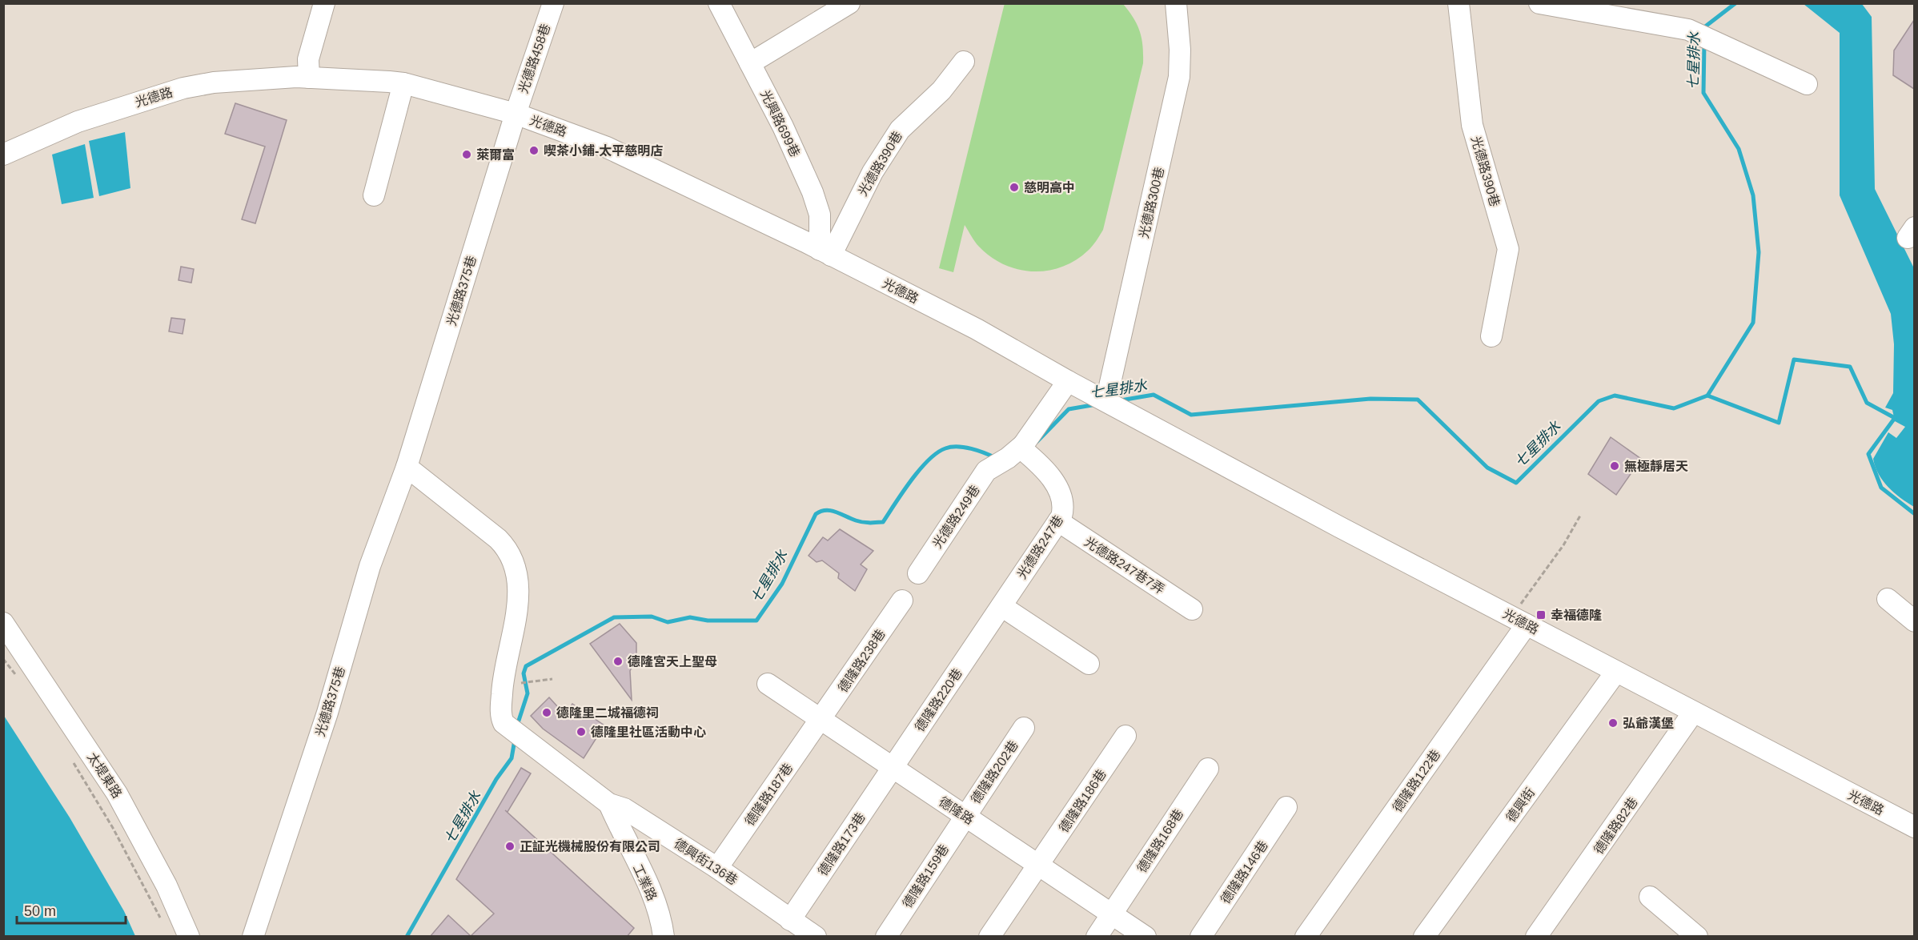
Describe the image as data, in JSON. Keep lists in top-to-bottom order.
{
  "streets": {
    "street": [
      "光德路458巷",
      "光德路",
      "光興路699巷",
      "光德路390巷",
      "光德路300巷",
      "光德路375巷",
      "光德路249巷",
      "光德路247巷",
      "光德路247巷7弄",
      "德隆路238巷",
      "德隆路220巷",
      "德隆路202巷",
      "太堤東路",
      "德隆路122巷",
      "德隆路187巷",
      "德隆路186巷",
      "德興街",
      "德隆路",
      "德隆路82巷",
      "德隆路168巷",
      "德隆路173巷",
      "德興街136巷",
      "德隆路146巷",
      "德隆路159巷",
      "工業路"
    ]
  },
  "crossings": [
    ["光德路458巷", "光德路"],
    ["光德路458巷", "光德路375巷"],
    ["光德路", "光興路699巷"],
    ["光德路", "光德路390巷"],
    ["光德路", "光德路300巷"],
    ["光德路", "光德路375巷"],
    ["光德路", "德隆路122巷"],
    ["光德路", "德興街"],
    ["光德路", "德隆路82巷"],
    ["光興路699巷", "光德路390巷"],
    ["光德路375巷", "德興街136巷"],
    ["光德路249巷", "光德路247巷"],
    ["光德路247巷", "光德路247巷7弄"],
    ["光德路247巷", "德隆路220巷"],
    ["德隆路238巷", "德隆路187巷"],
    ["德隆路238巷", "德隆路"],
    ["德隆路220巷", "德隆路"],
    ["德隆路220巷", "德隆路173巷"],
    ["德隆路202巷", "德隆路"],
    ["德隆路202巷", "德隆路159巷"],
    ["德隆路187巷", "德隆路"],
    ["德隆路187巷", "德興街136巷"],
    ["德隆路186巷", "德隆路"],
    ["德隆路", "德隆路168巷"],
    ["德隆路", "德隆路173巷"],
    ["德隆路", "德隆路159巷"],
    ["德隆路173巷", "德興街136巷"],
    ["德興街136巷", "工業路"]
  ],
  "water": ["七星排水"],
  "places": {
    "other": [
      "喫茶小鋪-太平慈明店",
      "萊爾富",
      "慈明高中",
      "無極靜居天",
      "德隆宮天上聖母",
      "德隆里二城福德祠",
      "弘爺漢堡",
      "德隆里社區活動中心",
      "正証光機械股份有限公司"
    ],
    "transit": ["幸福德隆"]
  },
  "scale_bar": "50 m"
}
